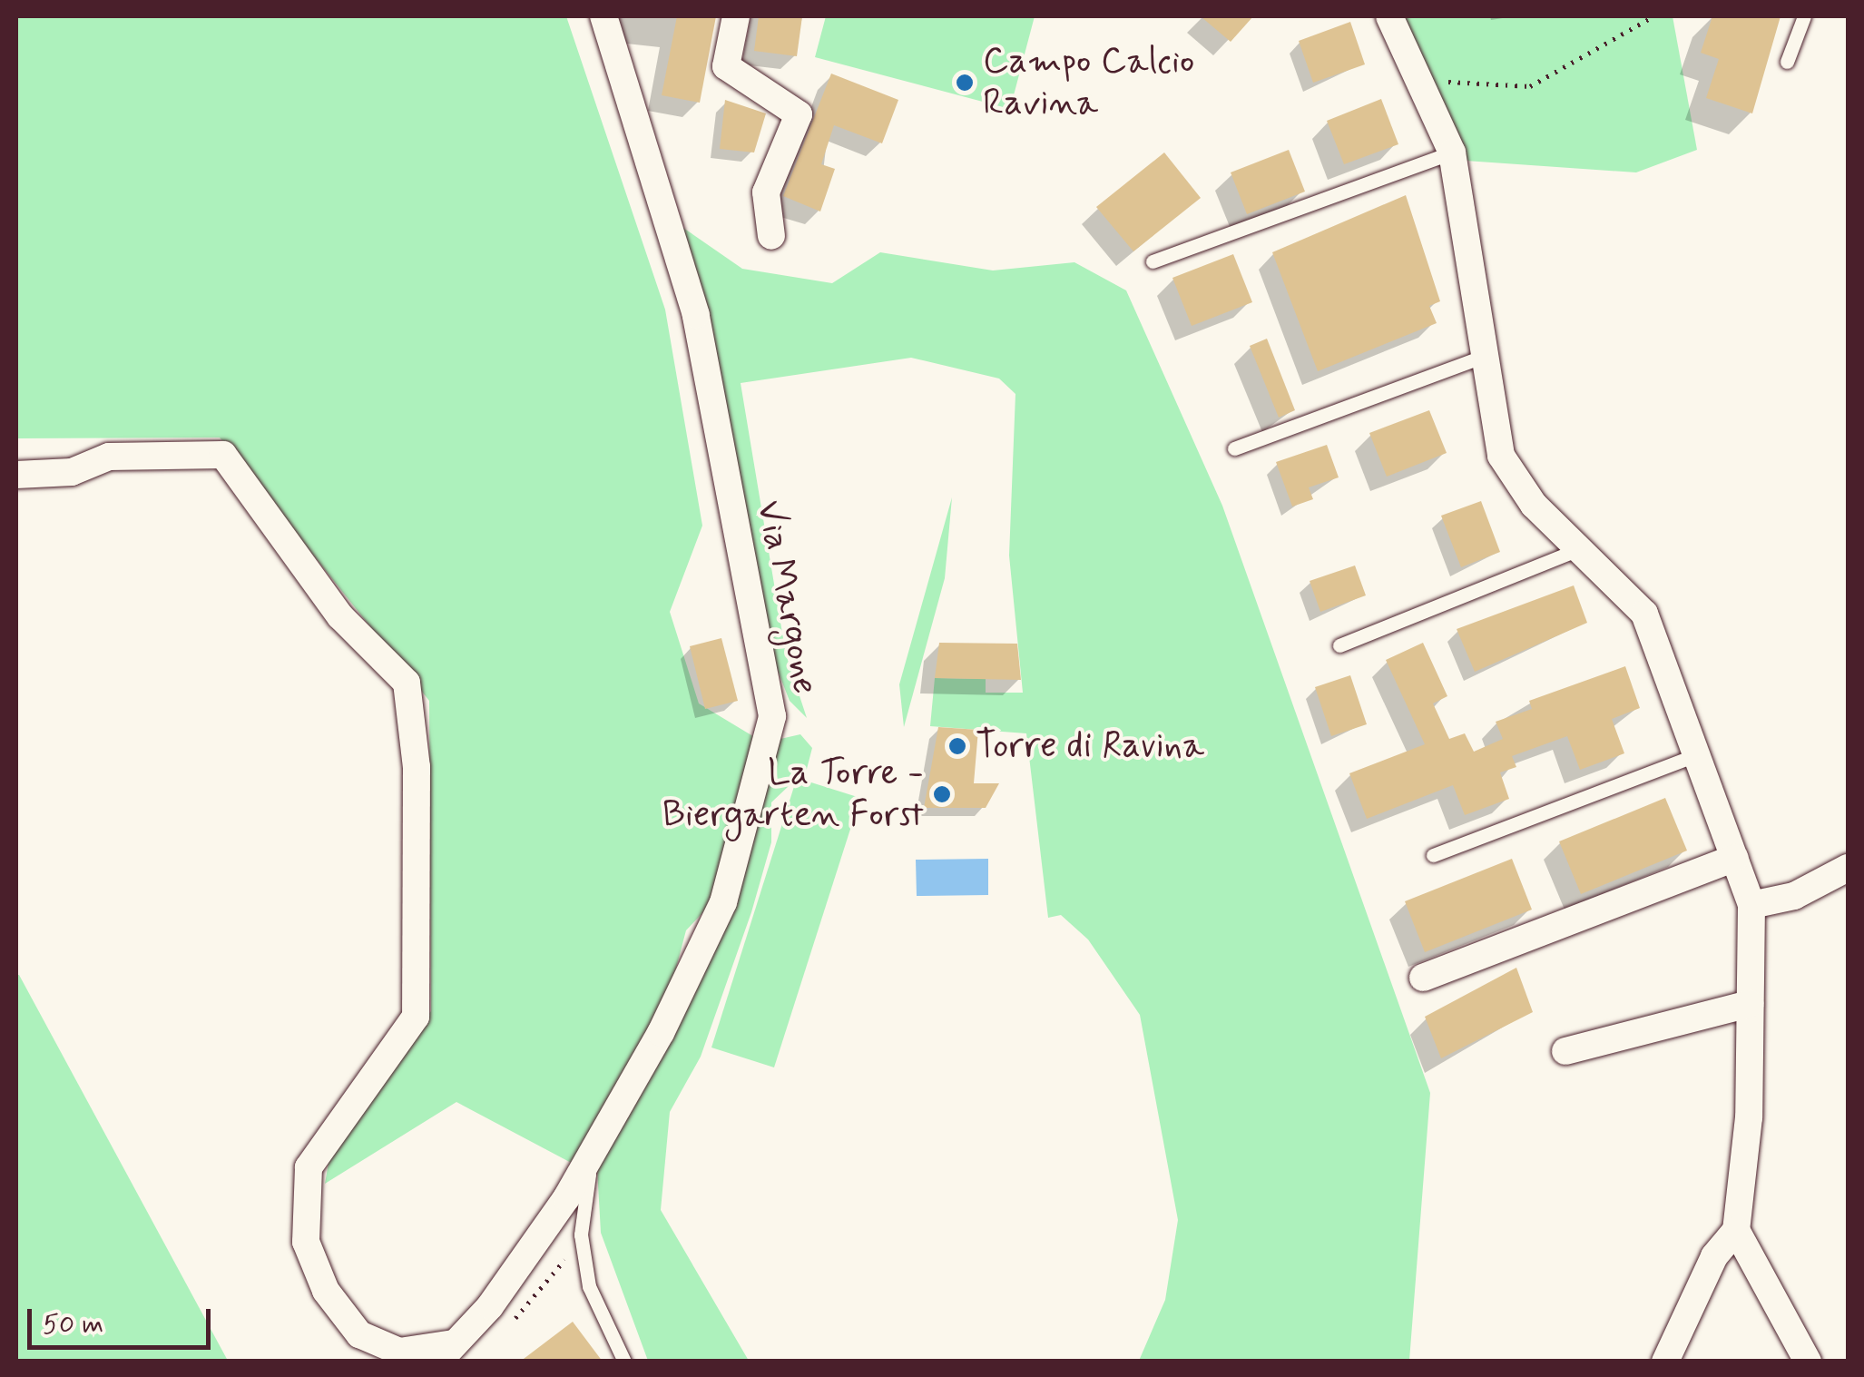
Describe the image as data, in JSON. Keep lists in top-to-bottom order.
{
  "streets": {
    "street": ["Via Margone"]
  },
  "places": ["Campo Calcio Ravina", "Torre di Ravina", "La Torre - Biergarten Forst"],
  "scale_bar": "50 m"
}
